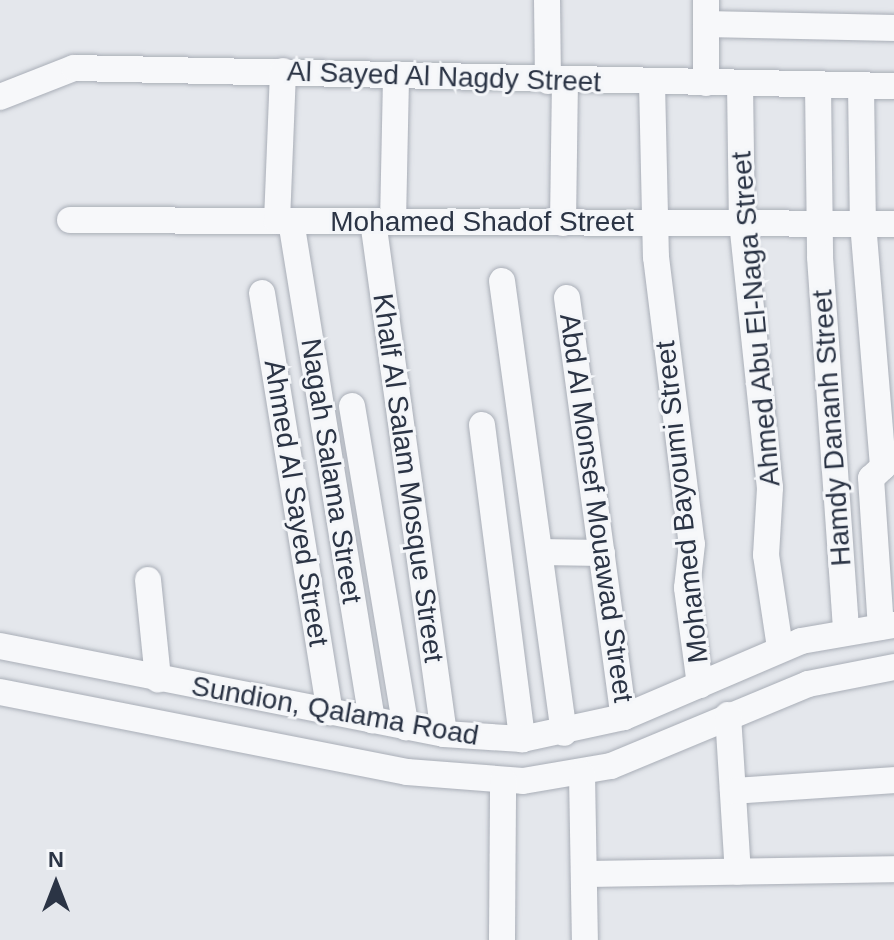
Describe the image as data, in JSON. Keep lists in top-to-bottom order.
{
  "streets": {
    "street": [
      "Al Sayed Al Nagdy Street",
      "Mohamed Shadof Street",
      "Ahmed Abu El-Naga Street",
      "Hamdy Dananh Street",
      "Nagah Salama Street",
      "Khalf Al Salam Mosque Street",
      "Mohamed Bayoumi Street",
      "Ahmed Al Sayed Street",
      "Abd Al Monsef Mouawad Street",
      "Sundion, Qalama Road"
    ]
  },
  "crossings": [
    ["Al Sayed Al Nagdy Street", "Ahmed Abu El-Naga Street"],
    ["Al Sayed Al Nagdy Street", "Hamdy Dananh Street"],
    ["Al Sayed Al Nagdy Street", "Nagah Salama Street"],
    ["Al Sayed Al Nagdy Street", "Khalf Al Salam Mosque Street"],
    ["Al Sayed Al Nagdy Street", "Mohamed Bayoumi Street"],
    ["Mohamed Shadof Street", "Ahmed Abu El-Naga Street"],
    ["Mohamed Shadof Street", "Hamdy Dananh Street"],
    ["Mohamed Shadof Street", "Nagah Salama Street"],
    ["Mohamed Shadof Street", "Khalf Al Salam Mosque Street"],
    ["Mohamed Shadof Street", "Mohamed Bayoumi Street"],
    ["Ahmed Abu El-Naga Street", "Sundion, Qalama Road"],
    ["Hamdy Dananh Street", "Sundion, Qalama Road"],
    ["Nagah Salama Street", "Sundion, Qalama Road"],
    ["Khalf Al Salam Mosque Street", "Sundion, Qalama Road"],
    ["Mohamed Bayoumi Street", "Sundion, Qalama Road"],
    ["Ahmed Al Sayed Street", "Sundion, Qalama Road"],
    ["Abd Al Monsef Mouawad Street", "Sundion, Qalama Road"]
  ],
  "north": "top"
}
